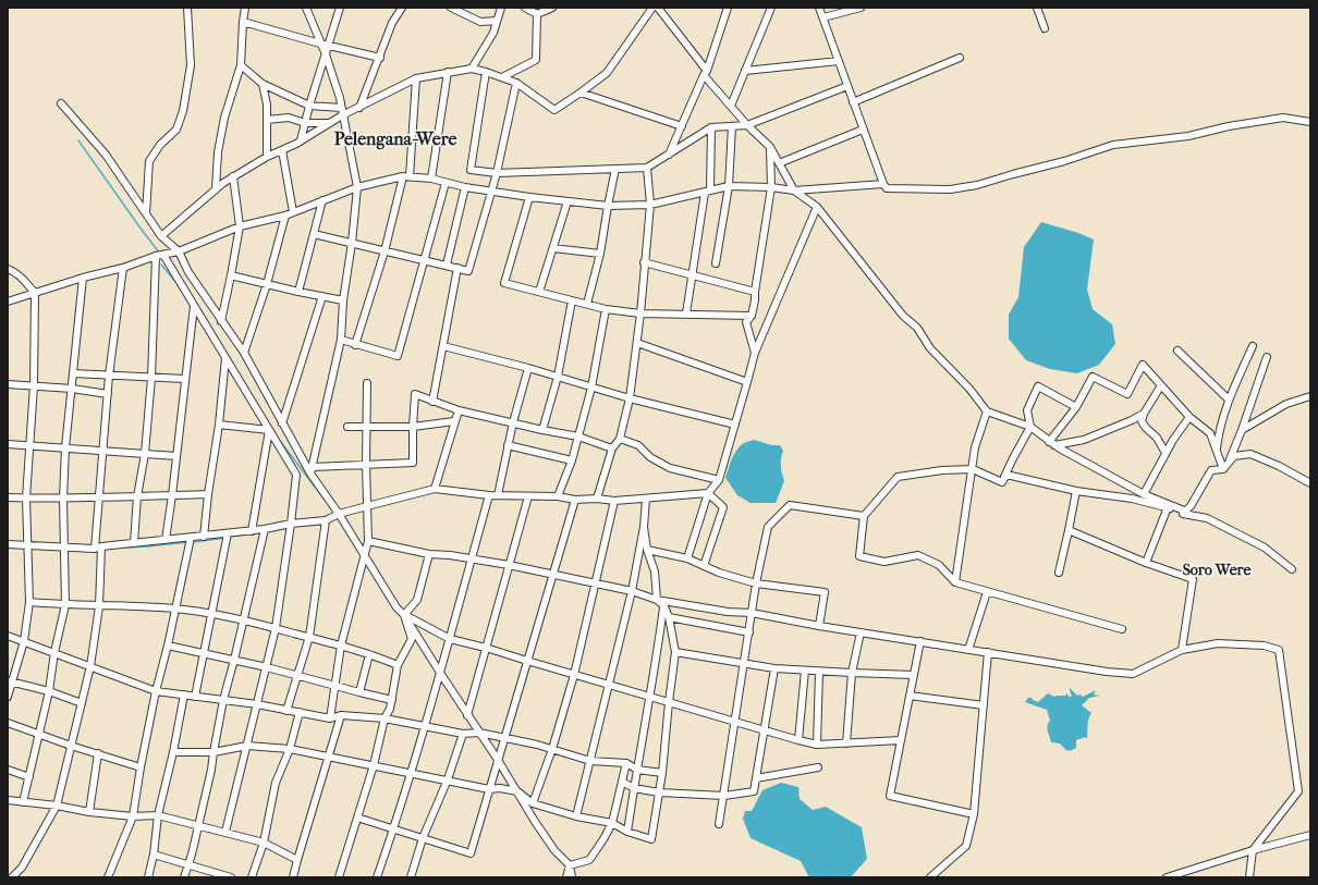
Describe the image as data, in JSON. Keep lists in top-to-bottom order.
{
  "districts": ["Pelengana-Were", "Soro Were"]
}
